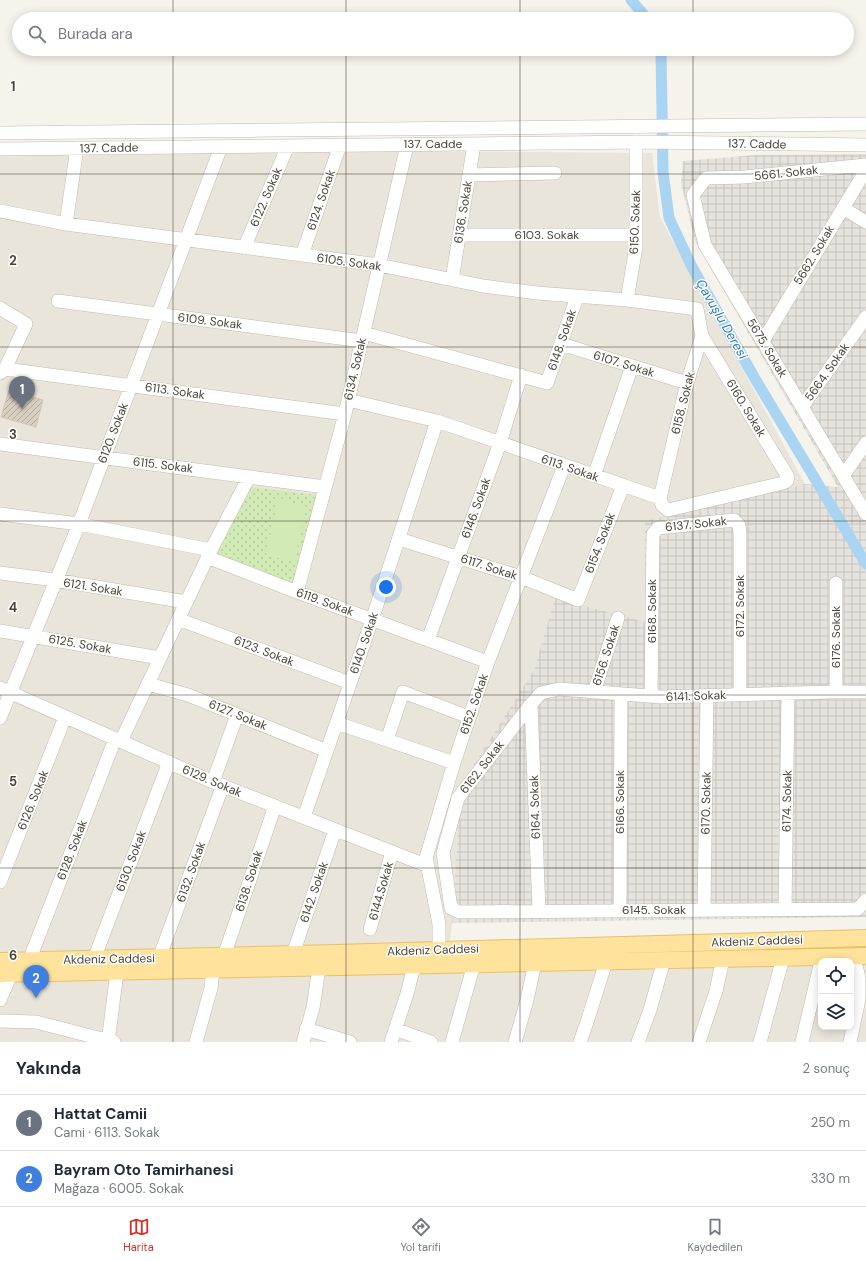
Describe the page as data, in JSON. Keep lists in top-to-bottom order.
{
  "streets": {
    "main road": ["Akdeniz Caddesi"],
    "street": [
      "137. Cadde",
      "5661. Sokak",
      "6122. Sokak",
      "6124. Sokak",
      "6136. Sokak",
      "6150. Sokak",
      "6103. Sokak",
      "5662. Sokak",
      "6105. Sokak",
      "6109. Sokak",
      "6148. Sokak",
      "5675. Sokak",
      "6107. Sokak",
      "6134. Sokak",
      "5664. Sokak",
      "6113. Sokak",
      "6158. Sokak",
      "6160. Sokak",
      "6120. Sokak",
      "6115. Sokak",
      "6146. Sokak",
      "6137. Sokak",
      "6154. Sokak",
      "6117. Sokak",
      "6121. Sokak",
      "6119. Sokak",
      "6172. Sokak",
      "6168. Sokak",
      "6176. Sokak",
      "6140. Sokak",
      "6125. Sokak",
      "6123. Sokak",
      "6156. Sokak",
      "6141. Sokak",
      "6152. Sokak",
      "6127. Sokak",
      "6162. Sokak",
      "6129. Sokak",
      "6126. Sokak",
      "6174. Sokak",
      "6166. Sokak",
      "6170. Sokak",
      "6164. Sokak",
      "6128. Sokak",
      "6130. Sokak",
      "6132. Sokak",
      "6138. Sokak",
      "6144.Sokak",
      "6142. Sokak",
      "6145. Sokak"
    ]
  },
  "crossings": [
    ["137. Cadde", "6122. Sokak"],
    ["137. Cadde", "6124. Sokak"],
    ["137. Cadde", "6136. Sokak"],
    ["137. Cadde", "6150. Sokak"],
    ["137. Cadde", "6134. Sokak"],
    ["137. Cadde", "6120. Sokak"],
    ["5661. Sokak", "5675. Sokak"],
    ["6122. Sokak", "6105. Sokak"],
    ["6124. Sokak", "6105. Sokak"],
    ["6136. Sokak", "6103. Sokak"],
    ["6136. Sokak", "6105. Sokak"],
    ["6150. Sokak", "6103. Sokak"],
    ["6150. Sokak", "6105. Sokak"],
    ["5662. Sokak", "5675. Sokak"],
    ["6105. Sokak", "6148. Sokak"],
    ["6105. Sokak", "6134. Sokak"],
    ["6105. Sokak", "6158. Sokak"],
    ["6105. Sokak", "6120. Sokak"],
    ["6109. Sokak", "6148. Sokak"],
    ["6109. Sokak", "6134. Sokak"],
    ["6109. Sokak", "6120. Sokak"],
    ["6109. Sokak", "6146. Sokak"],
    ["6148. Sokak", "6107. Sokak"],
    ["5675. Sokak", "5664. Sokak"],
    ["6107. Sokak", "6158. Sokak"],
    ["6134. Sokak", "6113. Sokak"],
    ["6134. Sokak", "6115. Sokak"],
    ["6134. Sokak", "6119. Sokak"],
    ["6113. Sokak", "6158. Sokak"],
    ["6113. Sokak", "6160. Sokak"],
    ["6113. Sokak", "6120. Sokak"],
    ["6113. Sokak", "6146. Sokak"],
    ["6113. Sokak", "6154. Sokak"],
    ["6113. Sokak", "6140. Sokak"],
    ["6113. Sokak", "6152. Sokak"],
    ["6158. Sokak", "6160. Sokak"],
    ["6120. Sokak", "6115. Sokak"],
    ["6120. Sokak", "6121. Sokak"],
    ["6120. Sokak", "6119. Sokak"],
    ["6120. Sokak", "6125. Sokak"],
    ["6120. Sokak", "6129. Sokak"],
    ["6115. Sokak", "6128. Sokak"],
    ["6146. Sokak", "6117. Sokak"],
    ["6146. Sokak", "6119. Sokak"],
    ["6137. Sokak", "6172. Sokak"],
    ["6137. Sokak", "6168. Sokak"],
    ["6154. Sokak", "6117. Sokak"],
    ["6117. Sokak", "6140. Sokak"],
    ["6117. Sokak", "6152. Sokak"],
    ["6121. Sokak", "6128. Sokak"],
    ["6119. Sokak", "6140. Sokak"],
    ["6119. Sokak", "6152. Sokak"],
    ["6119. Sokak", "6128. Sokak"],
    ["6172. Sokak", "6141. Sokak"],
    ["6168. Sokak", "6141. Sokak"],
    ["6176. Sokak", "6141. Sokak"],
    ["6140. Sokak", "6123. Sokak"],
    ["6140. Sokak", "6127. Sokak"],
    ["6140. Sokak", "6129. Sokak"],
    ["6125. Sokak", "6128. Sokak"],
    ["6123. Sokak", "6128. Sokak"],
    ["6156. Sokak", "6141. Sokak"],
    ["6141. Sokak", "6162. Sokak"],
    ["6141. Sokak", "6174. Sokak"],
    ["6141. Sokak", "6166. Sokak"],
    ["6141. Sokak", "6170. Sokak"],
    ["6141. Sokak", "6164. Sokak"],
    ["6152. Sokak", "6129. Sokak"],
    ["6152. Sokak", "Akdeniz Caddesi"],
    ["6127. Sokak", "6128. Sokak"],
    ["6127. Sokak", "6132. Sokak"],
    ["6162. Sokak", "6164. Sokak"],
    ["6162. Sokak", "6145. Sokak"],
    ["6129. Sokak", "6126. Sokak"],
    ["6129. Sokak", "6128. Sokak"],
    ["6129. Sokak", "6130. Sokak"],
    ["6129. Sokak", "6132. Sokak"],
    ["6129. Sokak", "6138. Sokak"],
    ["6129. Sokak", "6144.Sokak"],
    ["6129. Sokak", "6142. Sokak"],
    ["6174. Sokak", "6145. Sokak"],
    ["6166. Sokak", "6145. Sokak"],
    ["6170. Sokak", "6145. Sokak"],
    ["6164. Sokak", "6145. Sokak"],
    ["6128. Sokak", "Akdeniz Caddesi"],
    ["6130. Sokak", "Akdeniz Caddesi"],
    ["6132. Sokak", "Akdeniz Caddesi"],
    ["6138. Sokak", "Akdeniz Caddesi"],
    ["6142. Sokak", "Akdeniz Caddesi"]
  ],
  "water": ["Çavuşlu Deresi"],
  "page": {
    "search": "Burada ara",
    "pins": ["1", "2"],
    "heading": ["Yakında", "2 sonuç"],
    "list": [
      {
        "mark": "1",
        "name": "Hattat Camii",
        "note": "Cami · 6113. Sokak",
        "value": "250 m"
      },
      {
        "mark": "2",
        "name": "Bayram Oto Tamirhanesi",
        "note": "Mağaza · 6005. Sokak",
        "value": "330 m"
      }
    ],
    "nav": ["Harita", "Yol tarifi", "Kaydedilen"]
  },
  "grid": {
    "rows": [
      "1",
      "2",
      "3",
      "4",
      "5",
      "6"
    ]
  }
}
